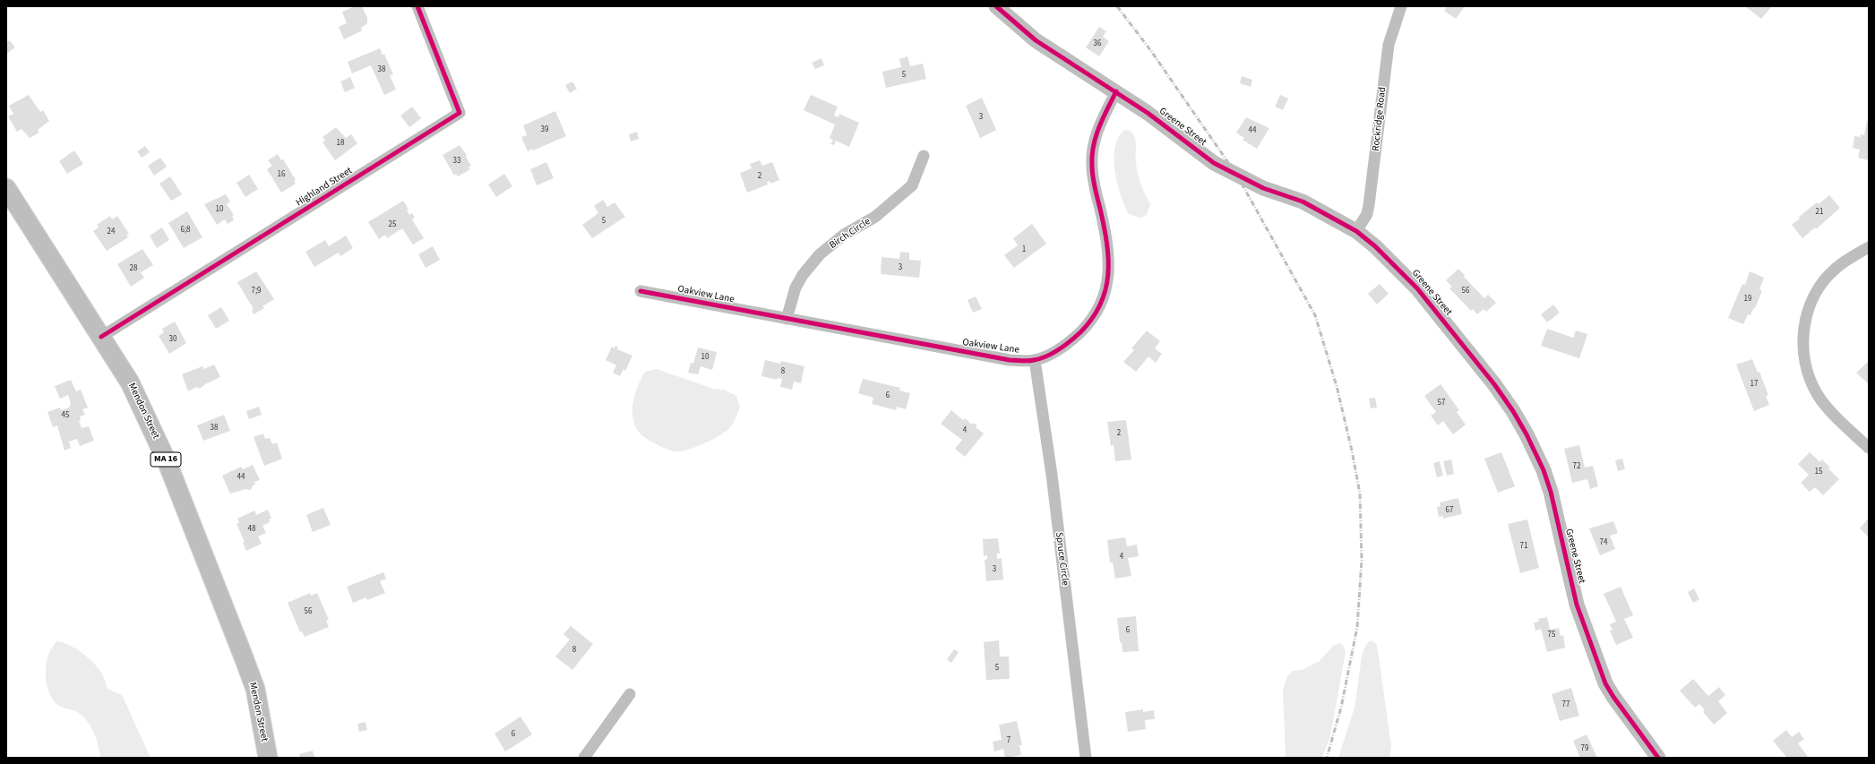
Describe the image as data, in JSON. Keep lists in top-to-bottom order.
{
  "streets": {
    "main road": ["Mendon Street", "MA 16"],
    "street": [
      "Rockridge Road",
      "Greene Street",
      "Highland Street",
      "Birch Circle",
      "Oakview Lane",
      "Spruce Circle"
    ]
  },
  "crossings": [
    ["Rockridge Road", "Greene Street"],
    ["Greene Street", "Oakview Lane"],
    ["Highland Street", "Mendon Street"],
    ["Birch Circle", "Oakview Lane"],
    ["Oakview Lane", "Spruce Circle"]
  ],
  "house_numbers": [
    "36",
    "38",
    "5",
    "3",
    "39",
    "44",
    "18",
    "33",
    "16",
    "2",
    "10",
    "21",
    "5",
    "25",
    "6;8",
    "24",
    "1",
    "3",
    "28",
    "7;9",
    "56",
    "19",
    "30",
    "10",
    "8",
    "17",
    "6",
    "57",
    "45",
    "38",
    "4",
    "2",
    "72",
    "15",
    "44",
    "67",
    "48",
    "74",
    "71",
    "4",
    "3",
    "56",
    "6",
    "75",
    "8",
    "5",
    "77",
    "6",
    "7",
    "79"
  ]
}
